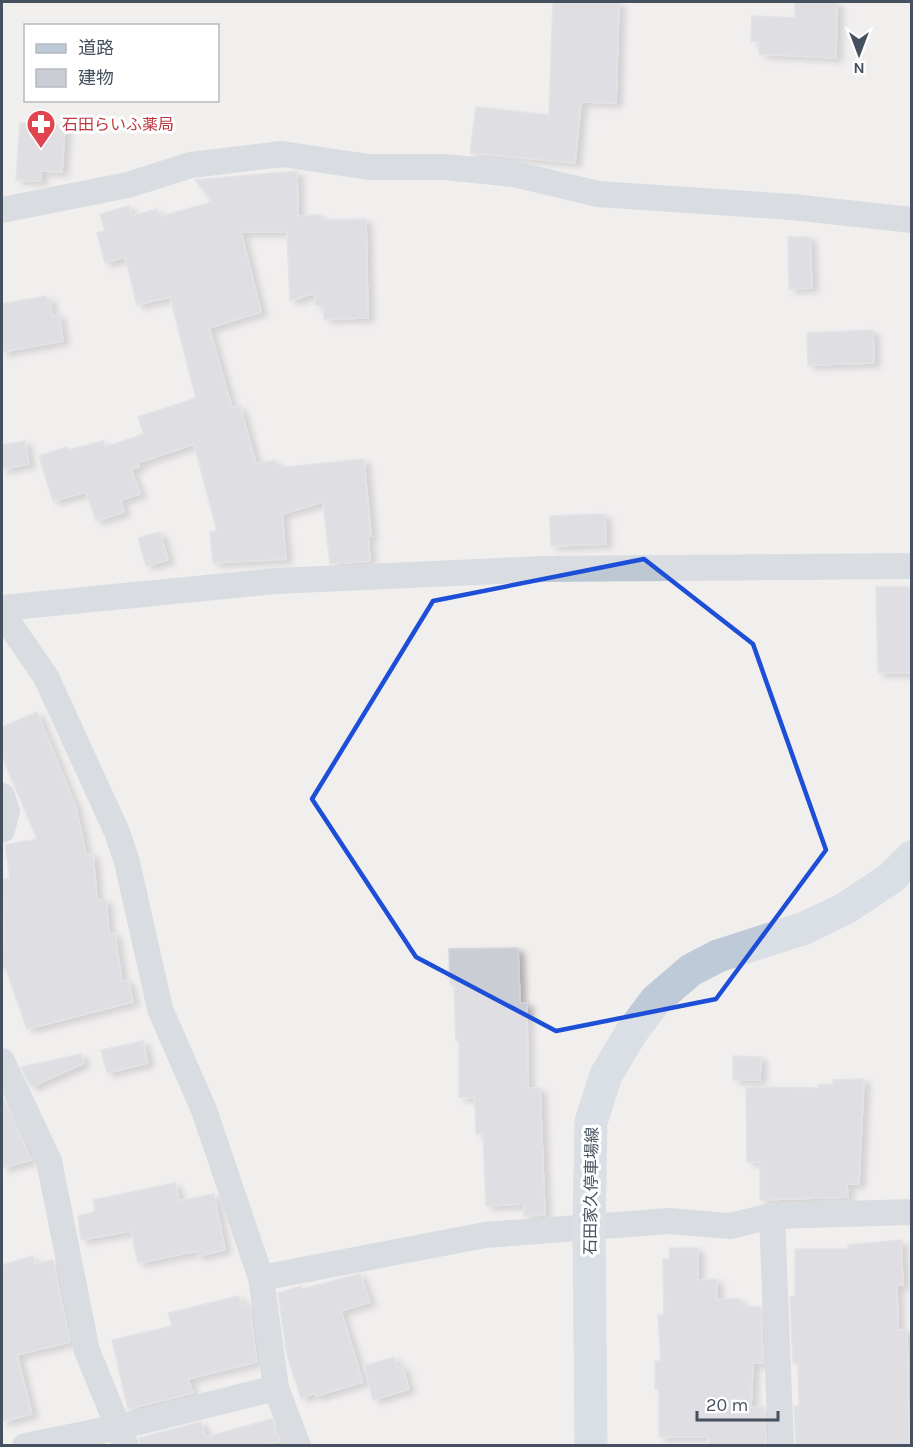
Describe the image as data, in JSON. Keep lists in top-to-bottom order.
{
  "streets": {
    "main road": ["石田家久停車場線"]
  },
  "places": {
    "pharmacy": ["石田らいふ薬局"]
  },
  "legend": ["道路", "建物"],
  "scale_bar": "20 m",
  "north": "bottom"
}
